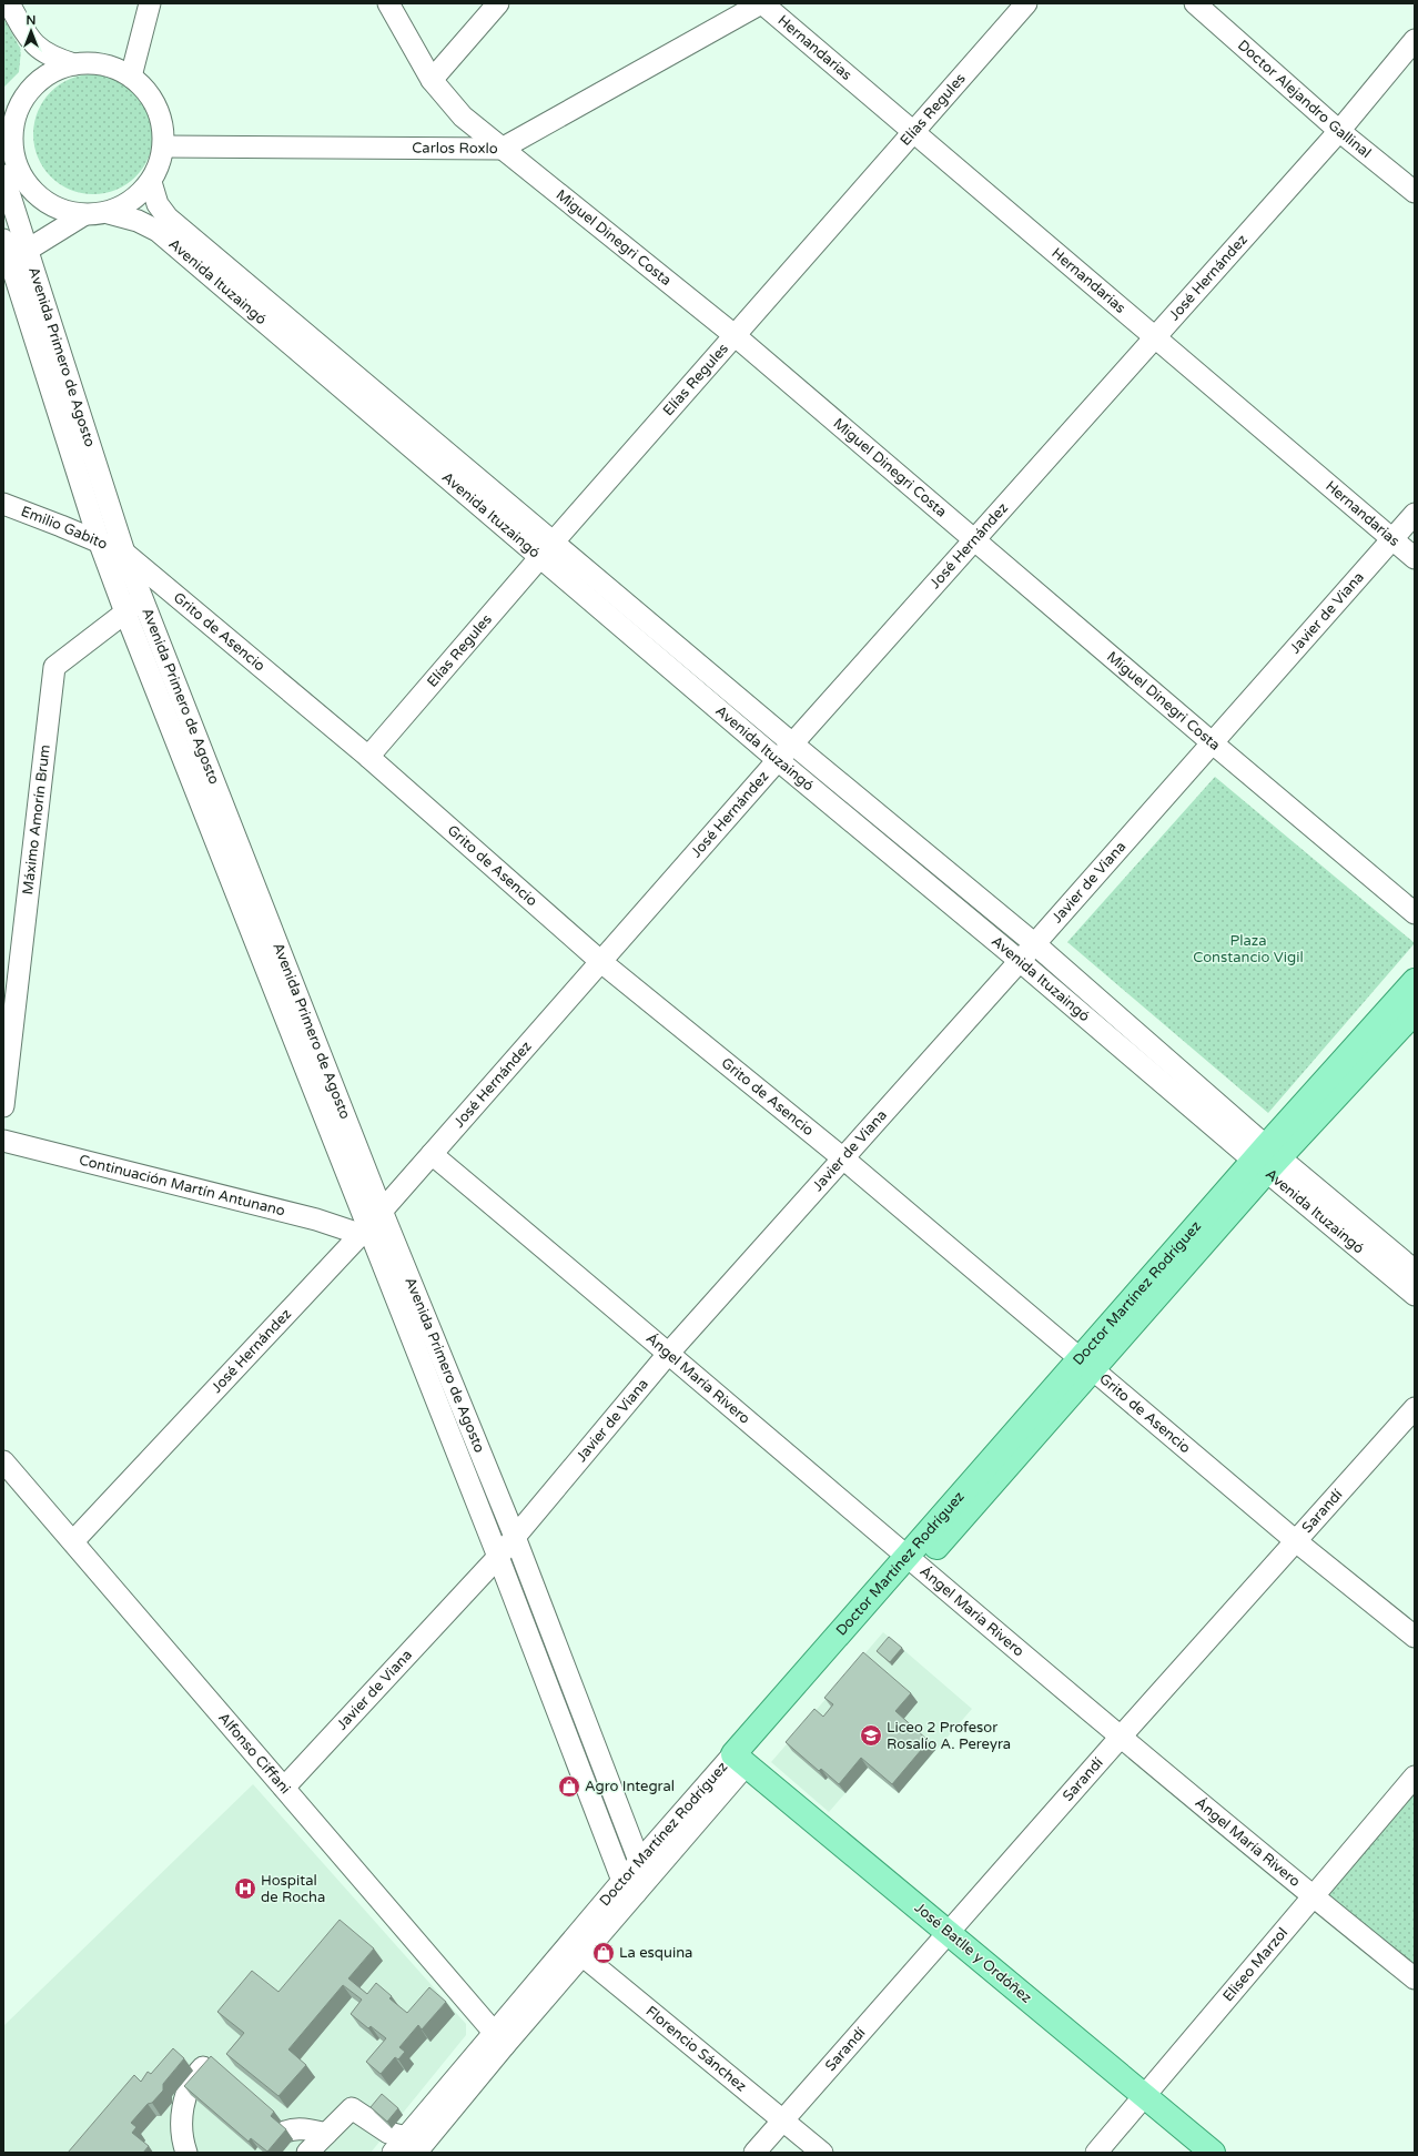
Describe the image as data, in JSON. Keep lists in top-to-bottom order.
{
  "streets": {
    "main road": ["Doctor Martínez Rodríguez", "José Batlle y Ordóñez"],
    "street": [
      "Hernandarias",
      "Doctor Alejandro Gallinal",
      "Elías Regules",
      "Carlos Roxlo",
      "Miguel Dinegri Costa",
      "José Hernández",
      "Avenida Ituzaingó",
      "Avenida Primero de Agosto",
      "Emilio Gabito",
      "Javier de Viana",
      "Grito de Asencio",
      "Máximo Amorín Brum",
      "Continuación Martín Antunano",
      "Ángel María Rivero",
      "Sarandí",
      "Alfonso Ciffani",
      "Eliseo Marzol",
      "Florencio Sánchez"
    ]
  },
  "crossings": [
    ["Hernandarias", "Elías Regules"],
    ["Hernandarias", "Carlos Roxlo"],
    ["Hernandarias", "José Hernández"],
    ["Hernandarias", "Javier de Viana"],
    ["Doctor Alejandro Gallinal", "José Hernández"],
    ["Elías Regules", "Miguel Dinegri Costa"],
    ["Elías Regules", "Avenida Ituzaingó"],
    ["Elías Regules", "Grito de Asencio"],
    ["Carlos Roxlo", "Miguel Dinegri Costa"],
    ["Carlos Roxlo", "Avenida Ituzaingó"],
    ["Carlos Roxlo", "Avenida Primero de Agosto"],
    ["Miguel Dinegri Costa", "José Hernández"],
    ["Miguel Dinegri Costa", "Javier de Viana"],
    ["José Hernández", "Avenida Ituzaingó"],
    ["José Hernández", "Avenida Primero de Agosto"],
    ["José Hernández", "Grito de Asencio"],
    ["José Hernández", "Continuación Martín Antunano"],
    ["José Hernández", "Ángel María Rivero"],
    ["José Hernández", "Alfonso Ciffani"],
    ["Avenida Ituzaingó", "Avenida Primero de Agosto"],
    ["Avenida Ituzaingó", "Javier de Viana"],
    ["Avenida Ituzaingó", "Doctor Martínez Rodríguez"],
    ["Avenida Primero de Agosto", "Emilio Gabito"],
    ["Avenida Primero de Agosto", "Javier de Viana"],
    ["Avenida Primero de Agosto", "Grito de Asencio"],
    ["Avenida Primero de Agosto", "Máximo Amorín Brum"],
    ["Avenida Primero de Agosto", "Continuación Martín Antunano"],
    ["Avenida Primero de Agosto", "Doctor Martínez Rodríguez"],
    ["Emilio Gabito", "Grito de Asencio"],
    ["Javier de Viana", "Grito de Asencio"],
    ["Javier de Viana", "Ángel María Rivero"],
    ["Javier de Viana", "Alfonso Ciffani"],
    ["Grito de Asencio", "Máximo Amorín Brum"],
    ["Grito de Asencio", "Doctor Martínez Rodríguez"],
    ["Grito de Asencio", "Sarandí"],
    ["Doctor Martínez Rodríguez", "Ángel María Rivero"],
    ["Doctor Martínez Rodríguez", "Alfonso Ciffani"],
    ["Doctor Martínez Rodríguez", "José Batlle y Ordóñez"],
    ["Doctor Martínez Rodríguez", "Florencio Sánchez"],
    ["Ángel María Rivero", "Sarandí"],
    ["Ángel María Rivero", "Eliseo Marzol"],
    ["Sarandí", "José Batlle y Ordóñez"],
    ["Sarandí", "Florencio Sánchez"],
    ["José Batlle y Ordóñez", "Eliseo Marzol"]
  ],
  "parks": ["Plaza Constancio Vigil"],
  "places": {
    "school or university": ["Liceo 2 Profesor Rosalío A. Pereyra"],
    "shop": ["Agro Integral", "La esquina"],
    "hospital": ["Hospital de Rocha"]
  },
  "north": "top"
}
